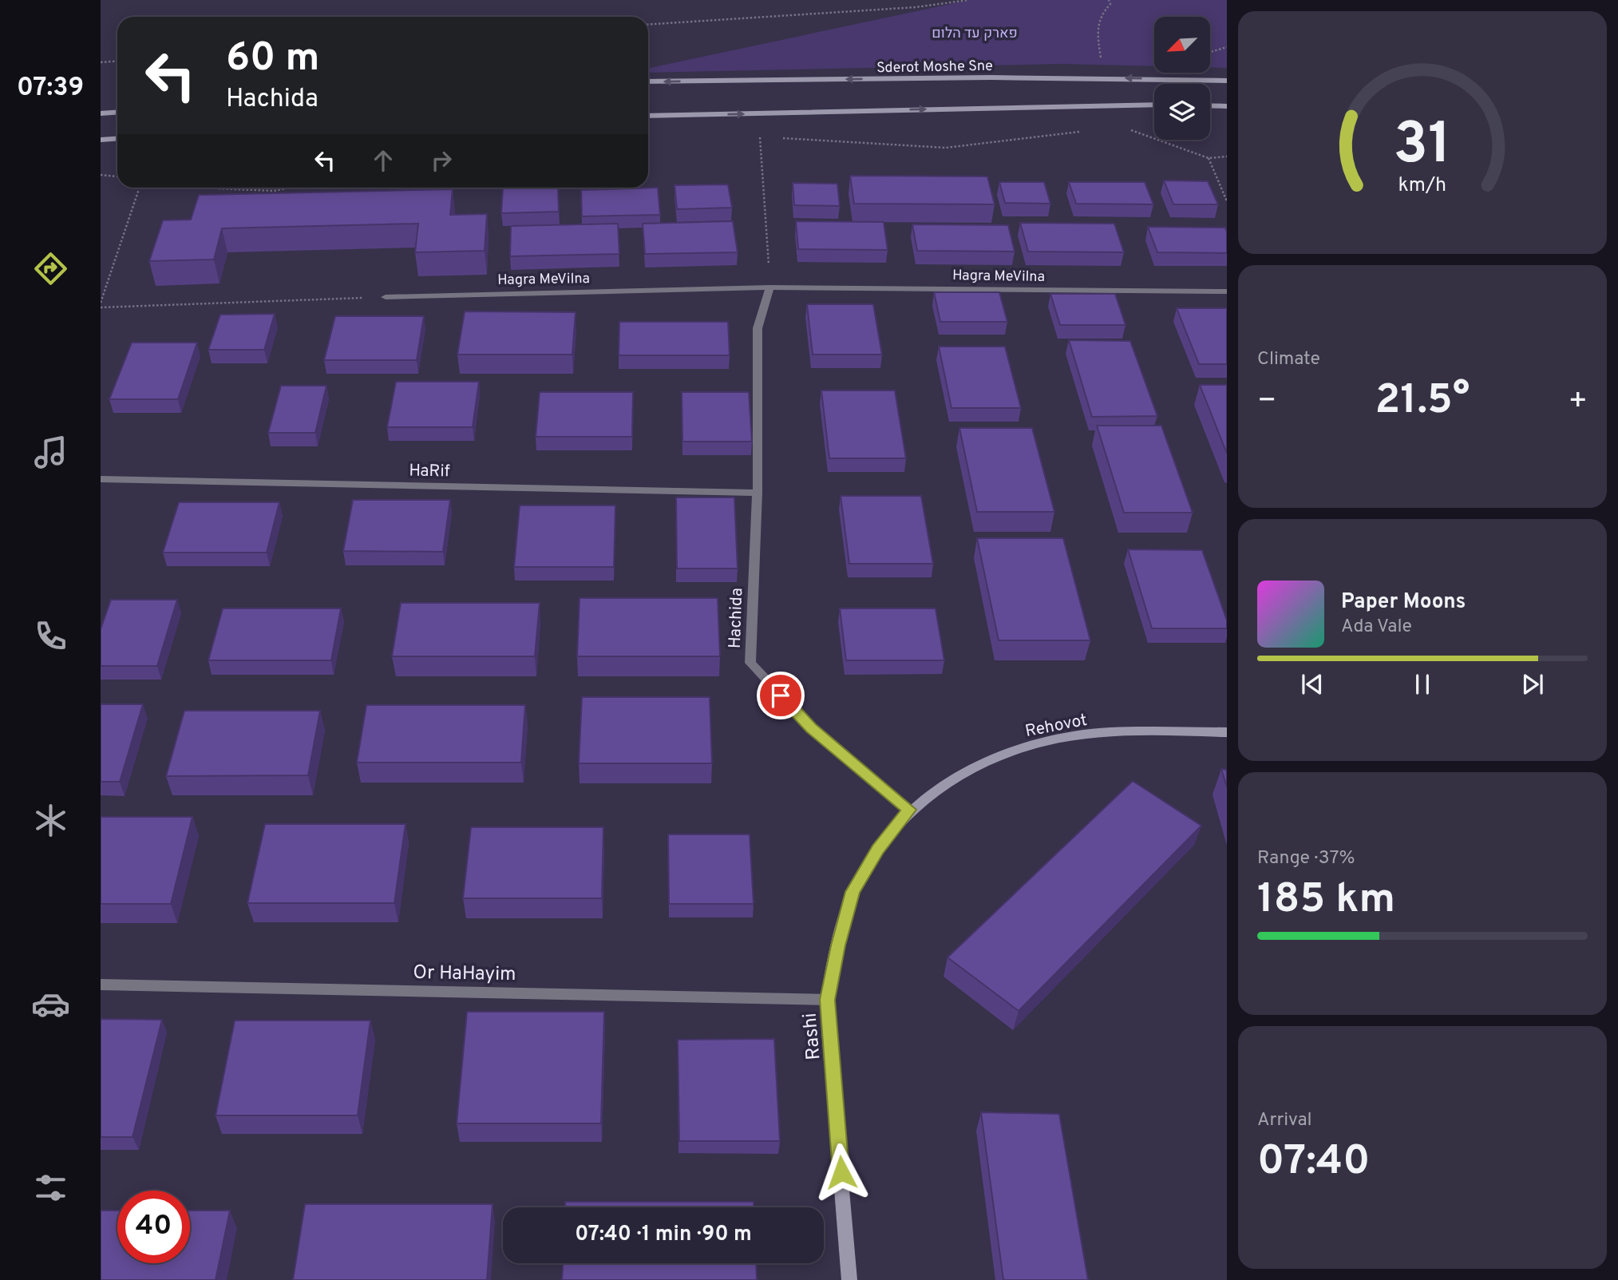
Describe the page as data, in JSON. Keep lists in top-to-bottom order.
{
  "streets": {
    "main road": ["Sderot Moshe Sne", "Rehovot", "Rashi"],
    "street": [
      "Hagra MeVilna",
      "HaRif",
      "Hachida",
      "Or HaHayim"
    ]
  },
  "crossings": [
    ["HaRif", "Hachida"],
    ["Hachida", "Rehovot"],
    ["Hachida", "Rashi"],
    ["Rehovot", "Rashi"],
    ["Or HaHayim", "Rashi"]
  ],
  "parks": ["פארק עד הלום"],
  "north": "bottom left",
  "page": {
    "tabs": "07:39",
    "turn": ["60 m", "Hachida"],
    "tile": [
      "Climate",
      ["Range · 37%", "185 km"],
      ["Arrival", "07:40"]
    ],
    "heat": ["−", "21.5°", "+"],
    "song": ["Paper Moons", "Ada Vale"],
    "limit": "40",
    "trip": "07:40 · 1 min · 90 m",
    "gauge": ["31", "km/h"]
  }
}
